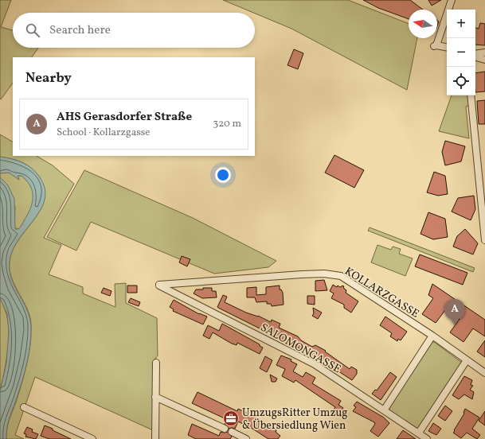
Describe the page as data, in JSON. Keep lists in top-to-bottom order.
{
  "streets": {
    "street": ["KOLLARZGASSE", "SALOMONGASSE"]
  },
  "crossings": [
    ["KOLLARZGASSE", "SALOMONGASSE"]
  ],
  "places": {
    "office": ["UmzugsRitter Umzug & Übersiedlung Wien"]
  },
  "north": "left",
  "page": {
    "map_buttons": ["+", "−"],
    "search": "Search here",
    "heading": "Nearby",
    "list": [
      {
        "mark": "A",
        "name": "AHS Gerasdorfer Straße",
        "note": "School · Kollarzgasse",
        "value": "320 m"
      }
    ],
    "pins": "A"
  }
}
